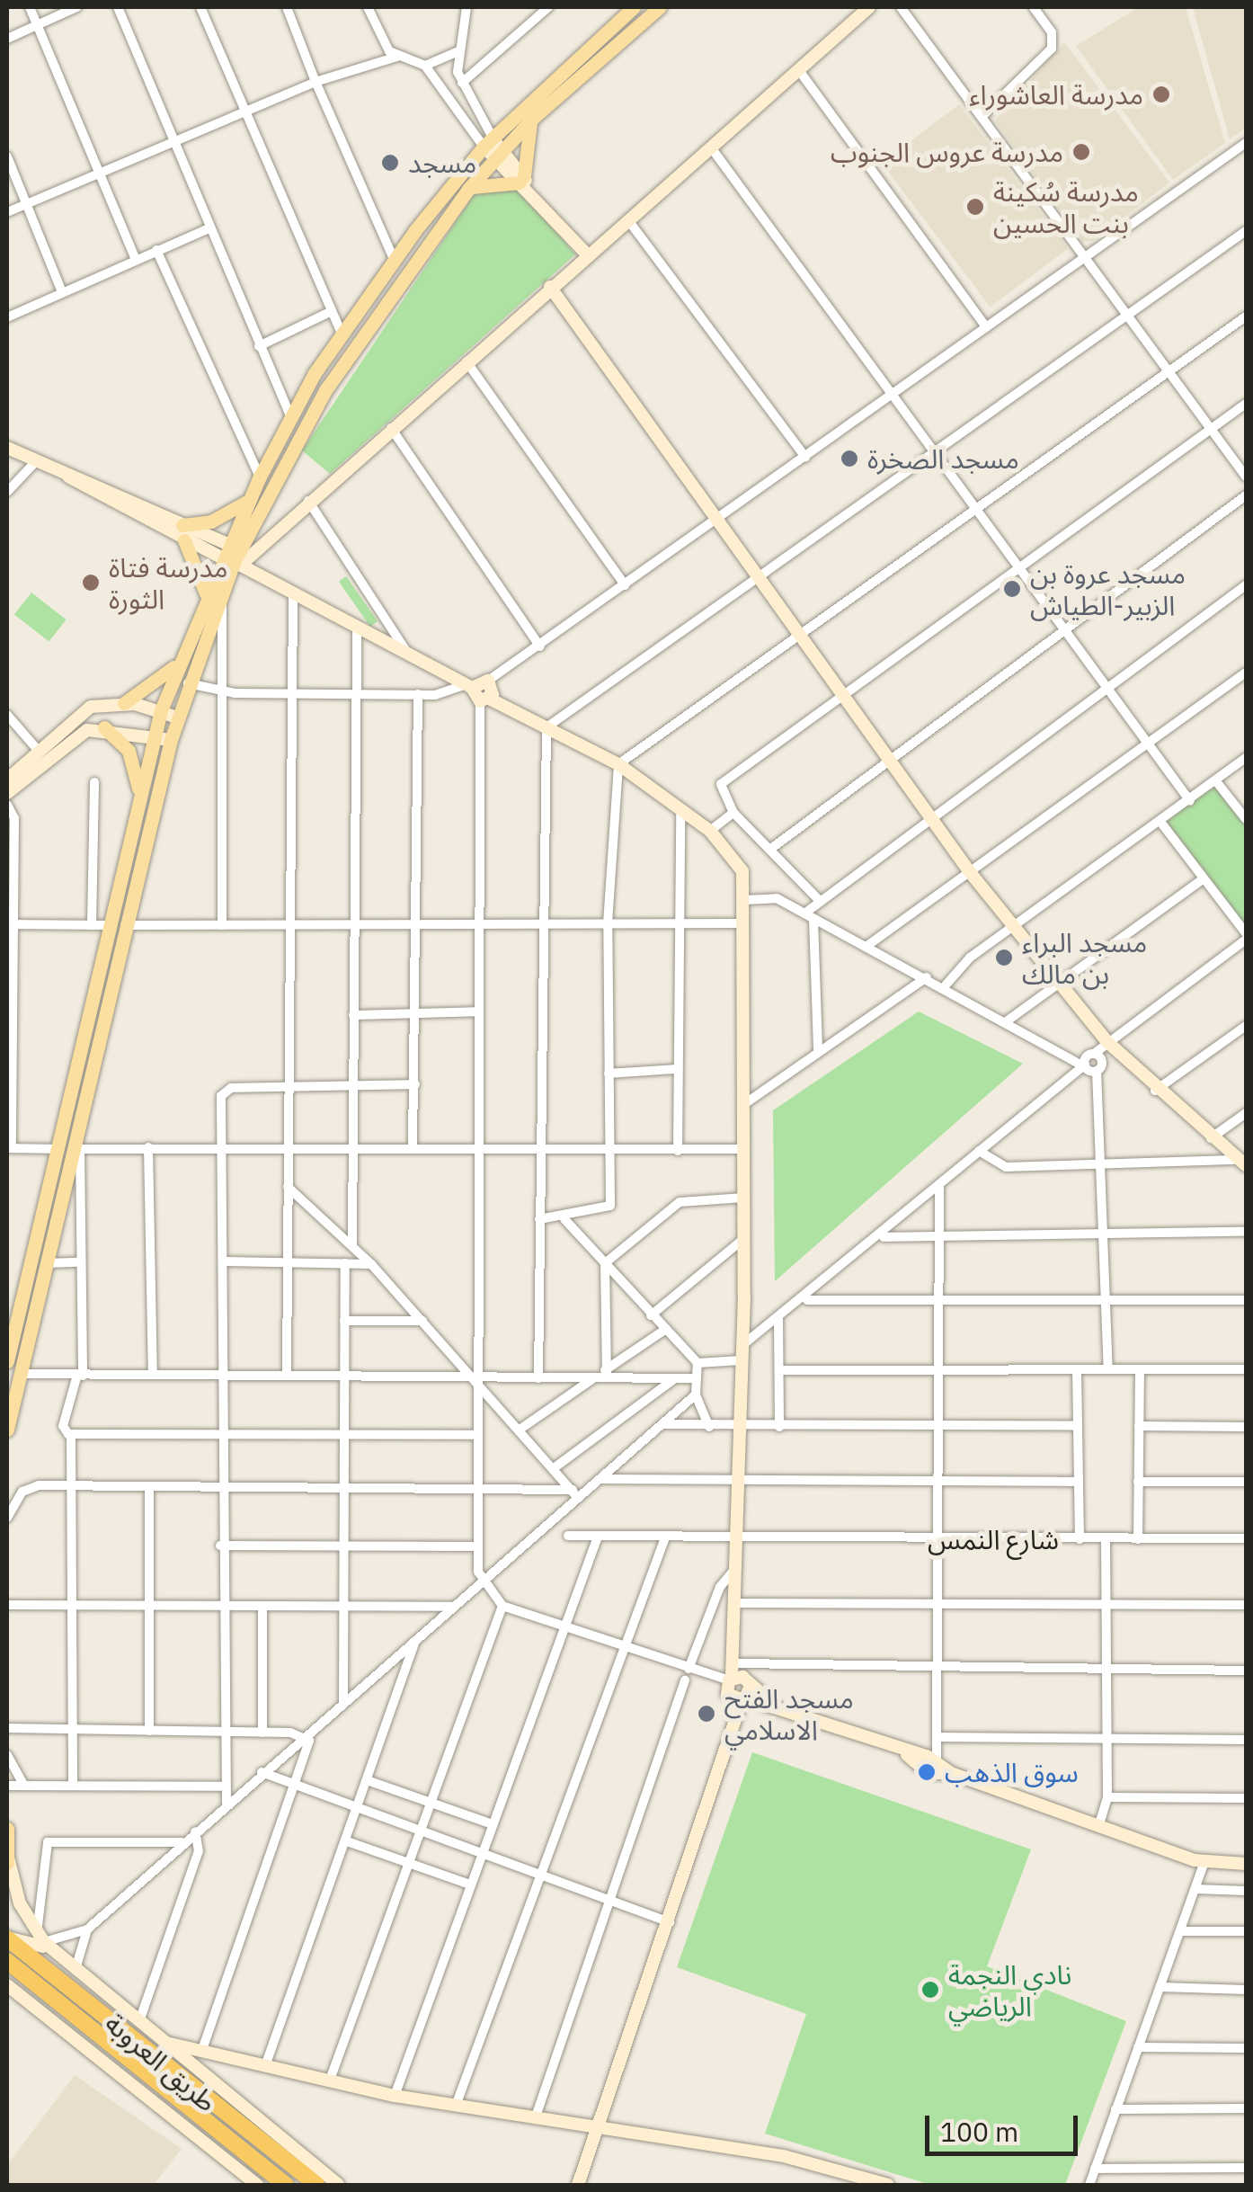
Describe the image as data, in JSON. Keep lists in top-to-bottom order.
{
  "streets": {
    "highway": ["طريق العروبة"],
    "street": ["شارع النمس"]
  },
  "places": [
    "مدرسة العاشوراء",
    "مدرسة عروس الجنوب",
    "مسجد",
    "مدرسة سُكينة بنت الحسين",
    "مسجد الصخرة",
    "مدرسة فتاة الثورة",
    "مسجد عروة بن الزبير-الطياش",
    "مسجد البراء بن مالك",
    "مسجد الفتح الاسلامي",
    "سوق الذهب",
    "نادي النجمة الرياضي"
  ],
  "scale_bar": "100 m"
}
